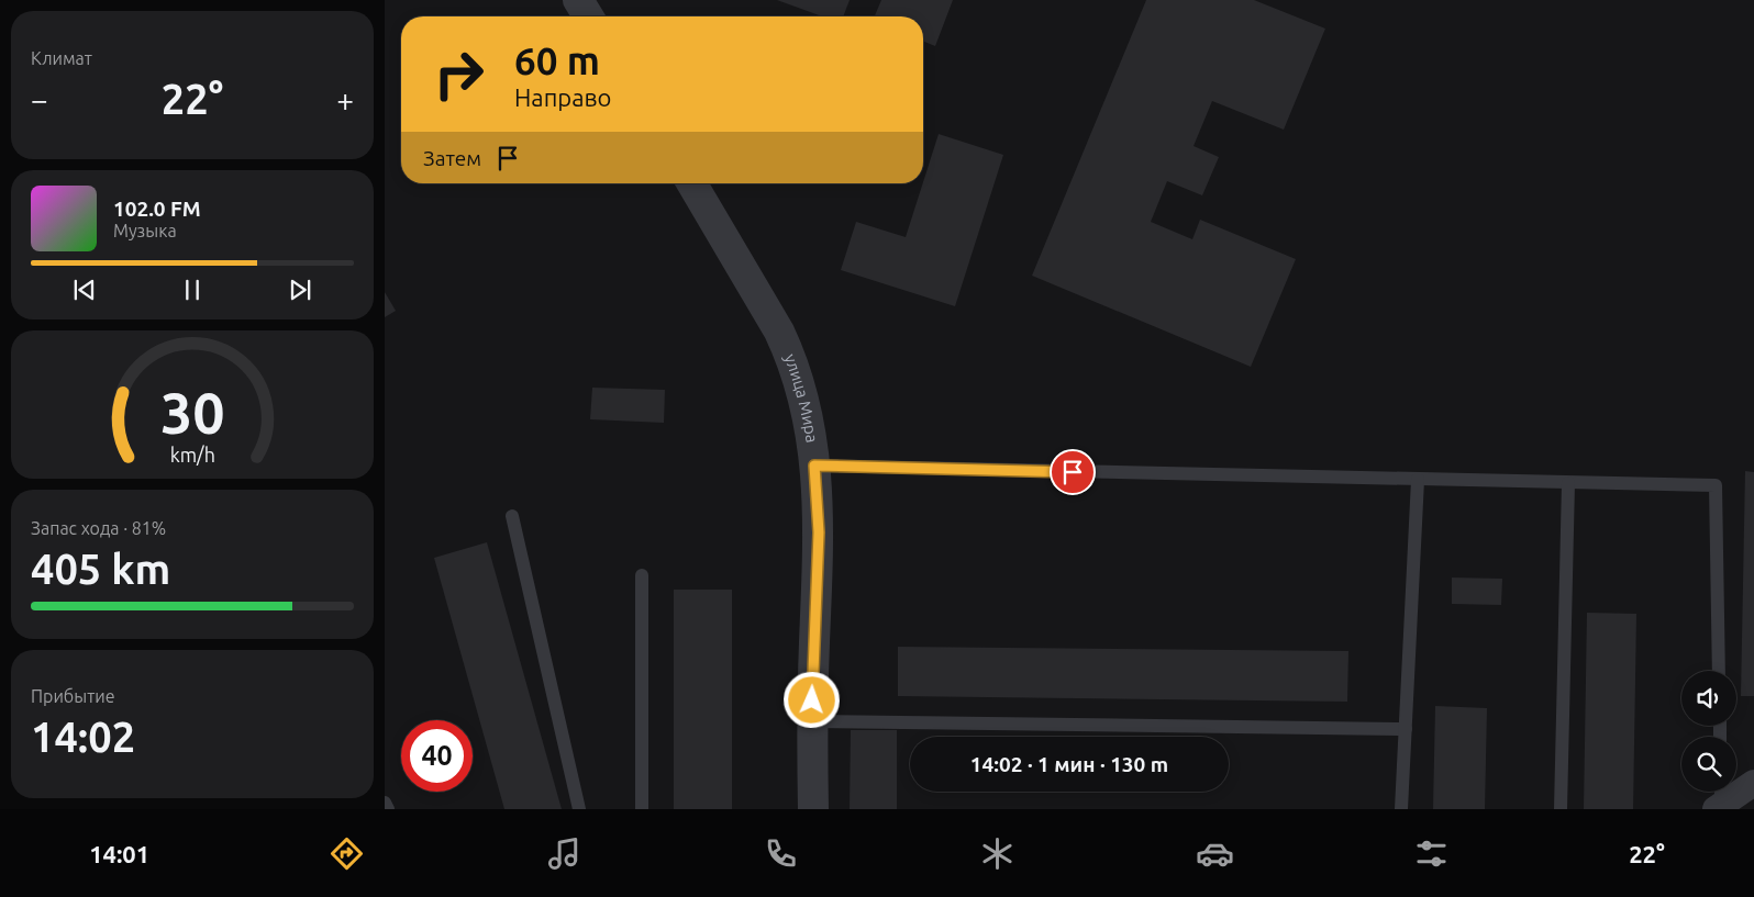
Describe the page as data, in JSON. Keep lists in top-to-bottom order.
{
  "streets": {
    "street": ["улица Мира"]
  },
  "page": {
    "tile": [
      "Климат",
      ["Запас хода · 81%", "405 km"],
      ["Прибытие", "14:02"]
    ],
    "turn": ["60 m", "Направо"],
    "heat": ["−", "22°", "+"],
    "then": "Затем",
    "song": ["102.0 FM", "Музыка"],
    "limit": "40",
    "trip": "14:02 · 1 мин · 130 m",
    "tabs": ["14:01", "22°"],
    "gauge": ["30", "km/h"]
  }
}
